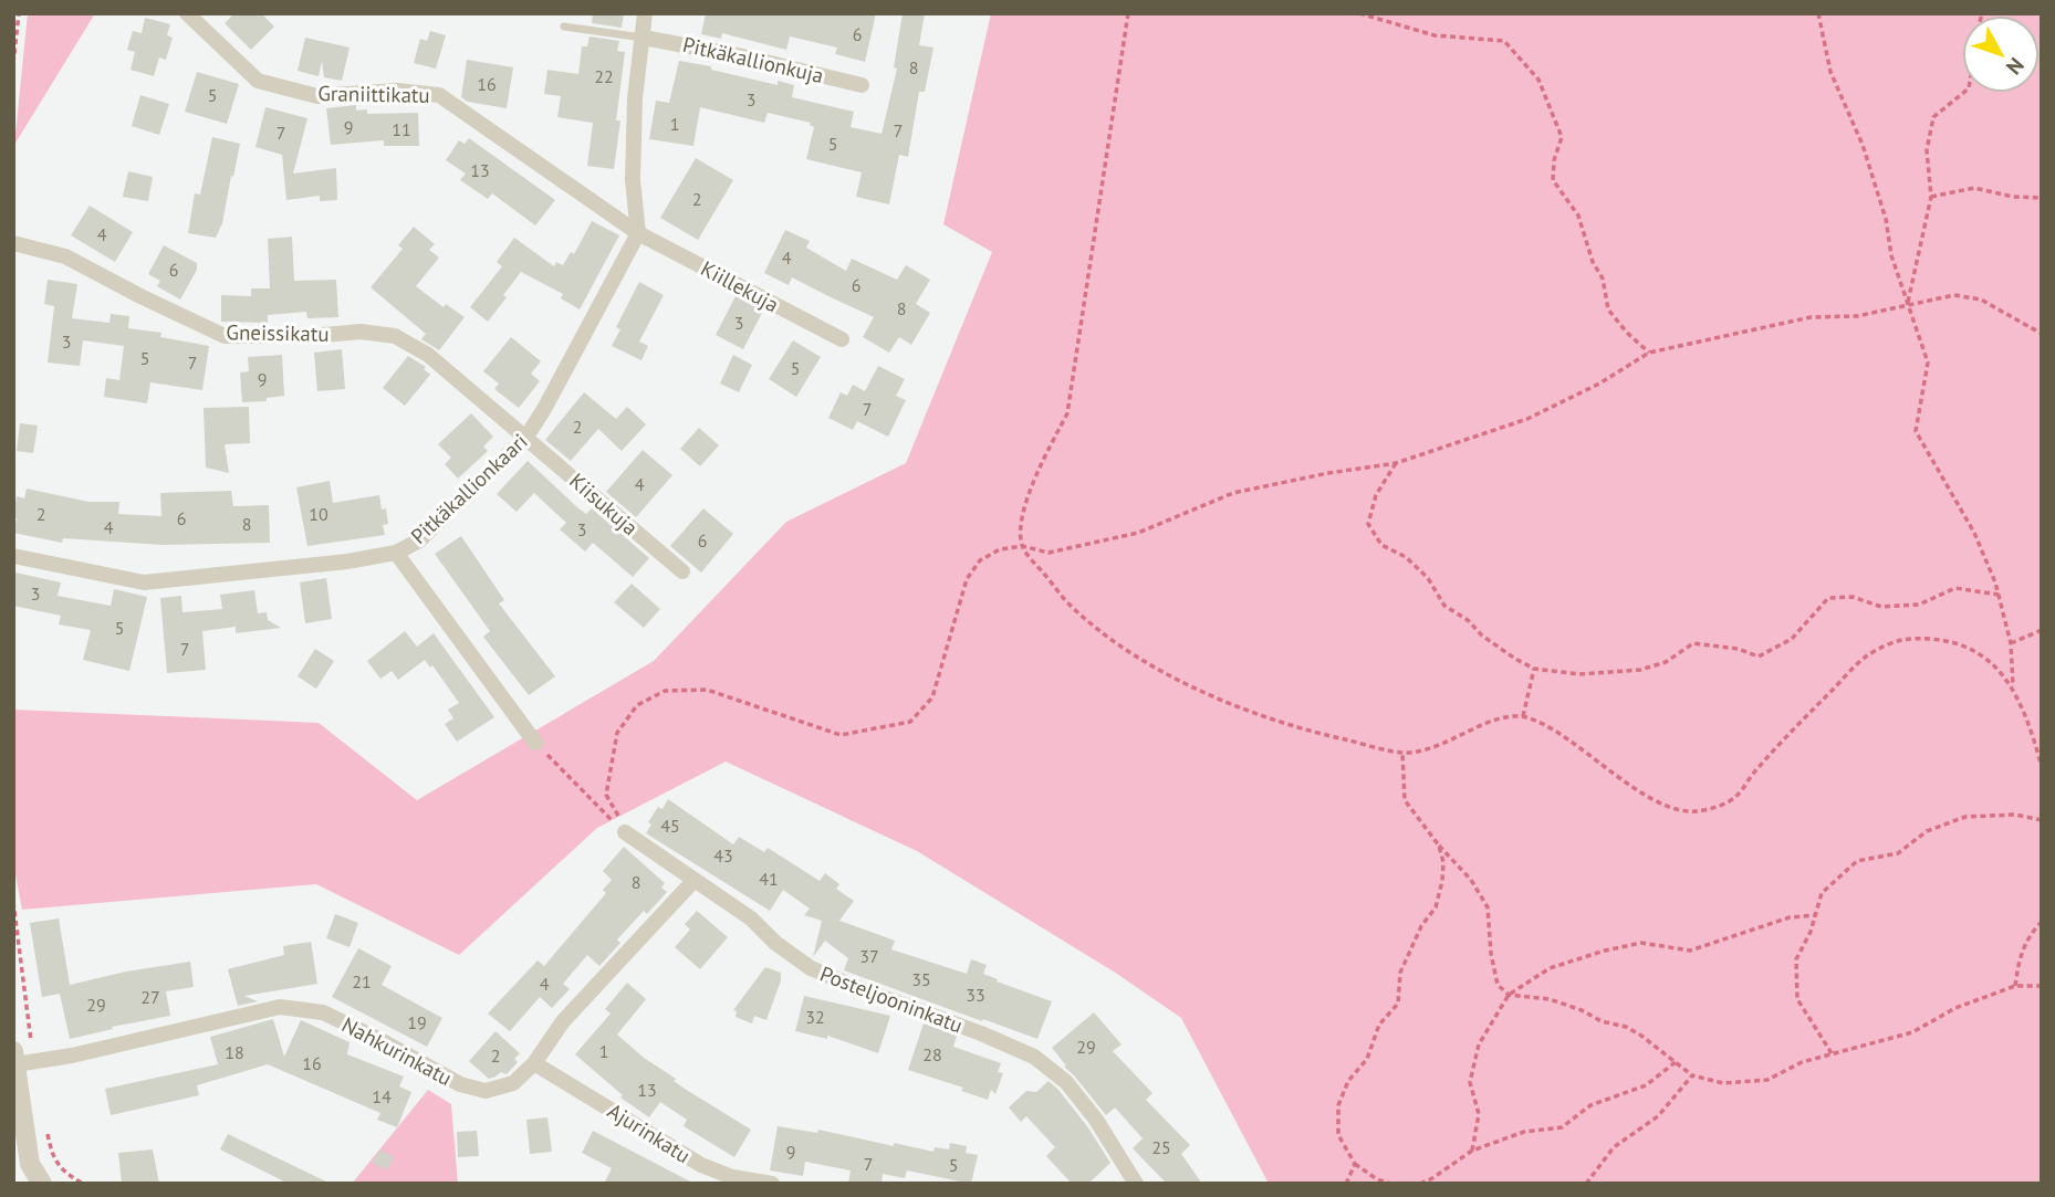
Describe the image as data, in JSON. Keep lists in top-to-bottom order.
{
  "streets": {
    "street": [
      "Pitkäkallionkuja",
      "Graniittikatu",
      "Kiillekuja",
      "Gneissikatu",
      "Pitkäkallionkaari",
      "Kiisukuja",
      "Posteljooninkatu",
      "Nahkurinkatu",
      "Ajurinkatu"
    ]
  },
  "crossings": [
    ["Graniittikatu", "Kiillekuja"],
    ["Graniittikatu", "Pitkäkallionkaari"],
    ["Kiillekuja", "Pitkäkallionkaari"],
    ["Gneissikatu", "Pitkäkallionkaari"],
    ["Gneissikatu", "Kiisukuja"],
    ["Pitkäkallionkaari", "Kiisukuja"],
    ["Posteljooninkatu", "Nahkurinkatu"],
    ["Nahkurinkatu", "Ajurinkatu"]
  ],
  "house_numbers": [
    "6",
    "8",
    "22",
    "16",
    "5",
    "3",
    "1",
    "9",
    "11",
    "7",
    "7",
    "5",
    "13",
    "2",
    "4",
    "4",
    "6",
    "6",
    "8",
    "3",
    "3",
    "5",
    "7",
    "5",
    "9",
    "7",
    "2",
    "4",
    "2",
    "10",
    "6",
    "8",
    "4",
    "3",
    "6",
    "3",
    "5",
    "7",
    "45",
    "43",
    "41",
    "8",
    "37",
    "35",
    "21",
    "4",
    "33",
    "27",
    "29",
    "32",
    "19",
    "29",
    "1",
    "18",
    "28",
    "2",
    "16",
    "13",
    "14",
    "25",
    "9",
    "7",
    "5"
  ],
  "north": "bottom right"
}
